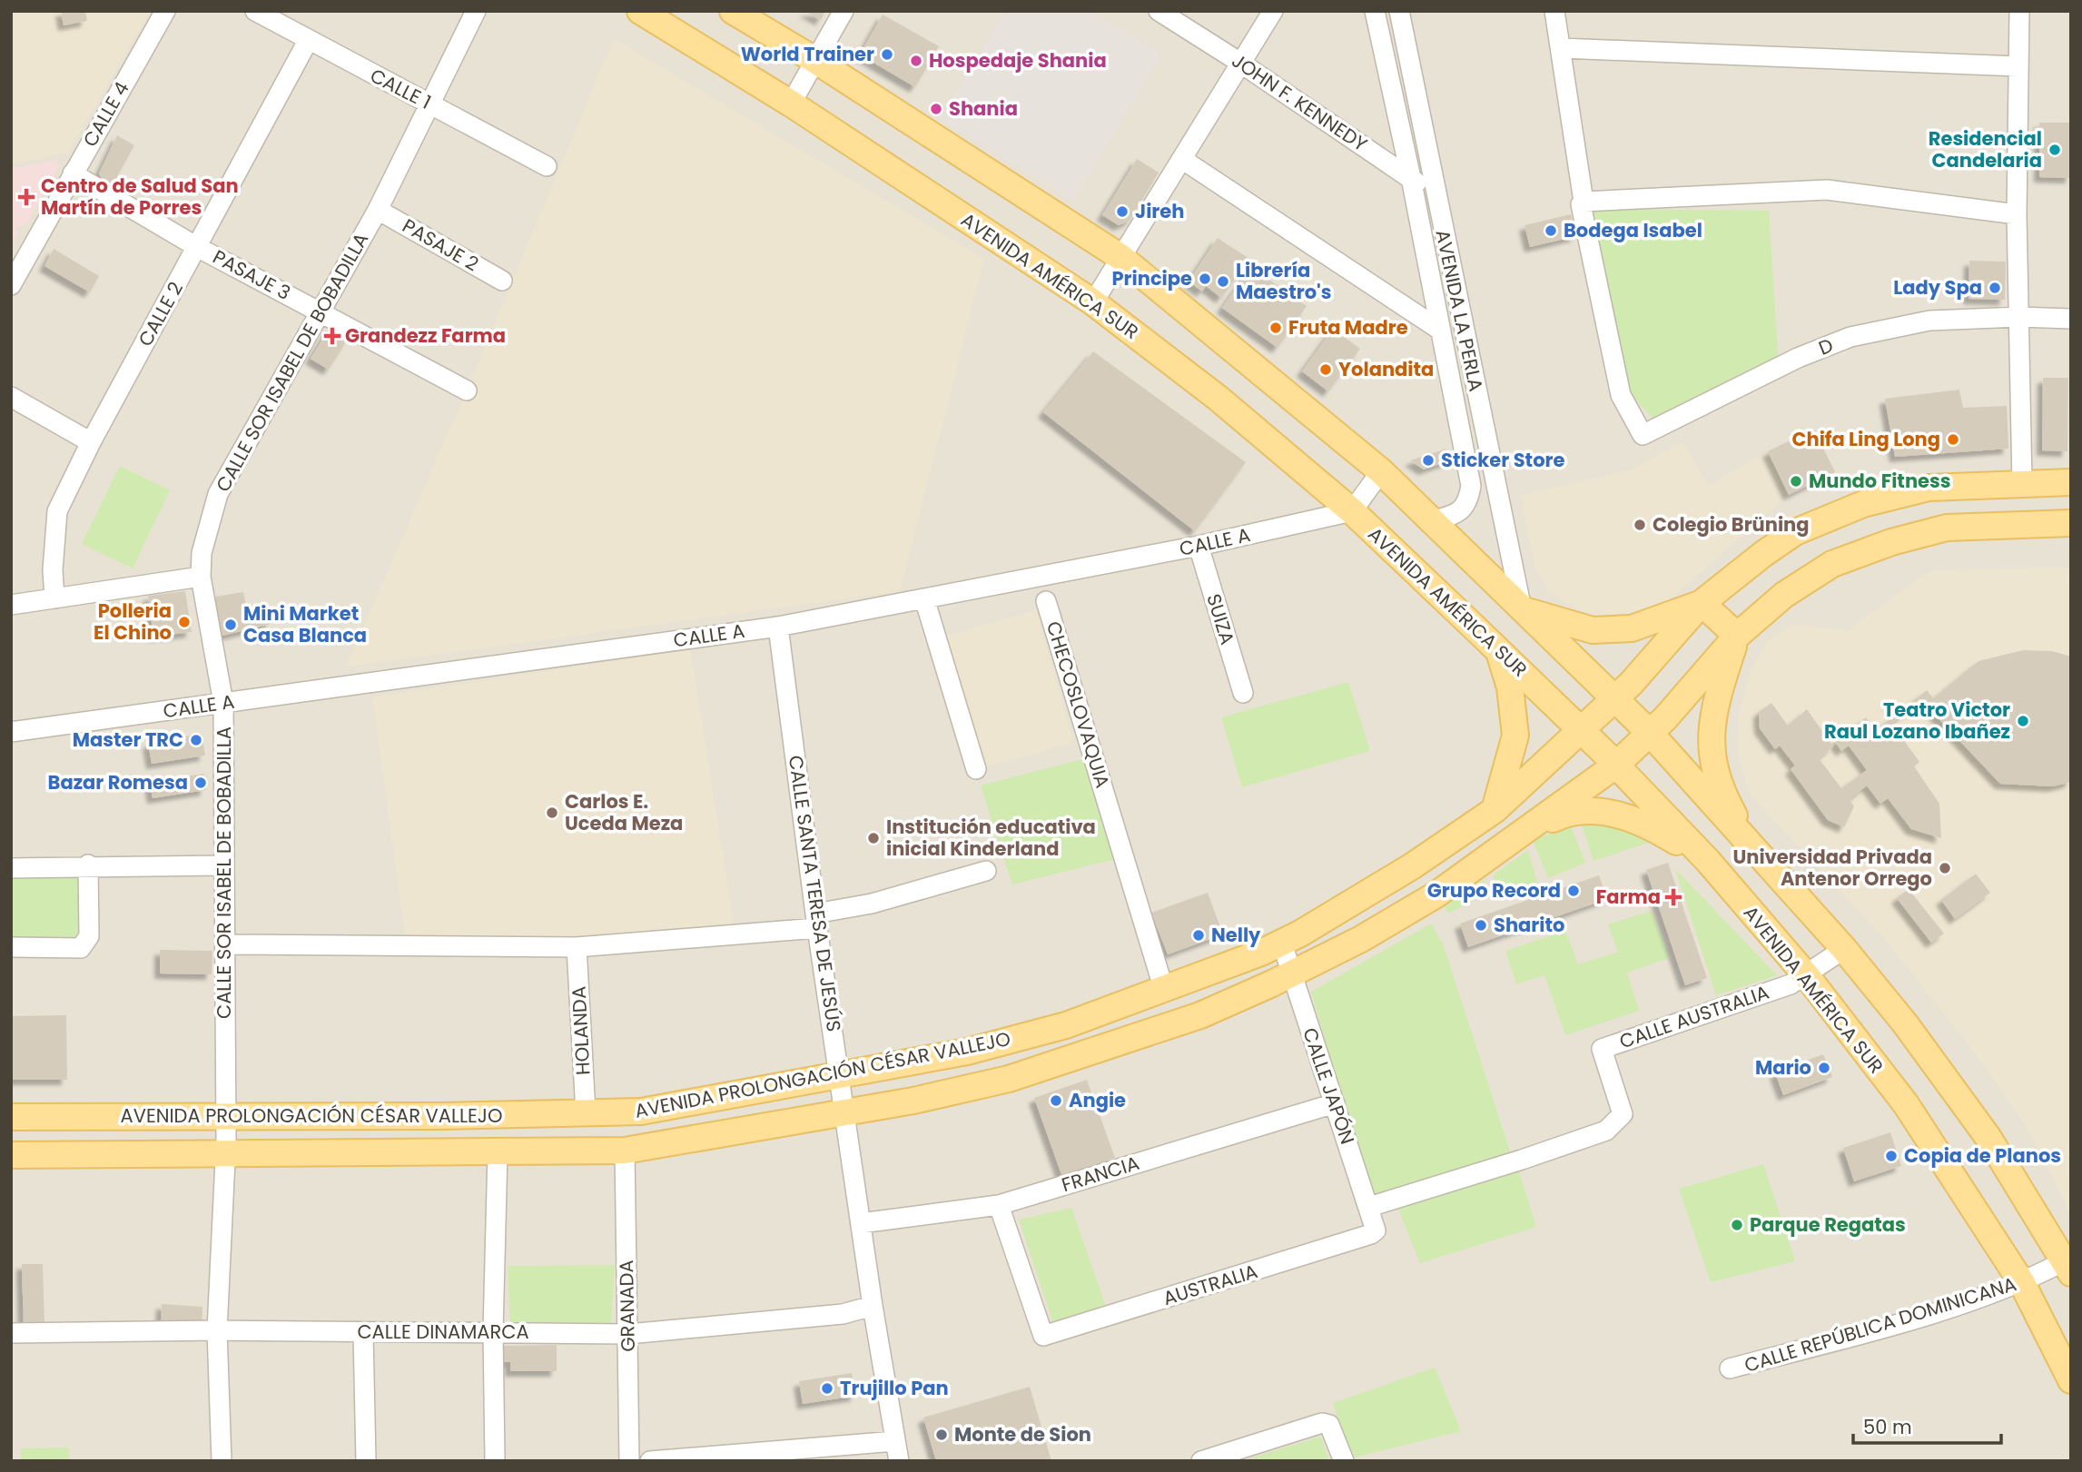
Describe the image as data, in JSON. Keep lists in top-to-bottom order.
{
  "streets": {
    "main road": ["AVENIDA AMÉRICA SUR", "AVENIDA PROLONGACIÓN CÉSAR VALLEJO"],
    "street": [
      "CALLE 1",
      "JOHN F. KENNEDY",
      "CALLE 4",
      "PASAJE 2",
      "PASAJE 3",
      "AVENIDA LA PERLA",
      "CALLE 2",
      "D",
      "CALLE SOR ISABEL DE BOBADILLA",
      "CALLE A",
      "SUIZA",
      "CHECOSLOVAQUIA",
      "CALLE SANTA TERESA DE JESÚS",
      "CALLE AUSTRALIA",
      "HOLANDA",
      "CALLE JAPÓN",
      "FRANCIA",
      "AUSTRALIA",
      "GRANADA",
      "CALLE REPÚBLICA DOMINICANA",
      "CALLE DINAMARCA"
    ]
  },
  "crossings": [
    ["CALLE 1", "CALLE 2"],
    ["CALLE 1", "CALLE SOR ISABEL DE BOBADILLA"],
    ["JOHN F. KENNEDY", "AVENIDA LA PERLA"],
    ["CALLE 4", "PASAJE 3"],
    ["PASAJE 2", "CALLE SOR ISABEL DE BOBADILLA"],
    ["PASAJE 3", "CALLE 2"],
    ["PASAJE 3", "CALLE SOR ISABEL DE BOBADILLA"],
    ["AVENIDA AMÉRICA SUR", "CALLE A"],
    ["AVENIDA AMÉRICA SUR", "CALLE AUSTRALIA"],
    ["AVENIDA AMÉRICA SUR", "AVENIDA PROLONGACIÓN CÉSAR VALLEJO"],
    ["AVENIDA AMÉRICA SUR", "CALLE REPÚBLICA DOMINICANA"],
    ["CALLE SOR ISABEL DE BOBADILLA", "CALLE A"],
    ["CALLE SOR ISABEL DE BOBADILLA", "AVENIDA PROLONGACIÓN CÉSAR VALLEJO"],
    ["CALLE SOR ISABEL DE BOBADILLA", "CALLE DINAMARCA"],
    ["CALLE A", "SUIZA"],
    ["CALLE A", "CALLE SANTA TERESA DE JESÚS"],
    ["CHECOSLOVAQUIA", "AVENIDA PROLONGACIÓN CÉSAR VALLEJO"],
    ["CALLE SANTA TERESA DE JESÚS", "AVENIDA PROLONGACIÓN CÉSAR VALLEJO"],
    ["CALLE SANTA TERESA DE JESÚS", "FRANCIA"],
    ["CALLE SANTA TERESA DE JESÚS", "CALLE DINAMARCA"],
    ["CALLE AUSTRALIA", "CALLE JAPÓN"],
    ["HOLANDA", "AVENIDA PROLONGACIÓN CÉSAR VALLEJO"],
    ["AVENIDA PROLONGACIÓN CÉSAR VALLEJO", "CALLE JAPÓN"],
    ["AVENIDA PROLONGACIÓN CÉSAR VALLEJO", "GRANADA"],
    ["CALLE JAPÓN", "FRANCIA"],
    ["CALLE JAPÓN", "AUSTRALIA"],
    ["FRANCIA", "AUSTRALIA"],
    ["GRANADA", "CALLE DINAMARCA"]
  ],
  "places": {
    "other": [
      "World Trainer",
      "Hospedaje Shania",
      "Shania",
      "Residencial Candelaria",
      "Jireh",
      "Bodega Isabel",
      "Principe",
      "Librería Maestro's",
      "Lady Spa",
      "Fruta Madre",
      "Yolandita",
      "Chifa Ling Long",
      "Sticker Store",
      "Mundo Fitness",
      "Colegio Brüning",
      "Polleria El Chino",
      "Mini Market Casa Blanca",
      "Teatro Victor Raul Lozano Ibañez",
      "Master TRC",
      "Bazar Romesa",
      "Carlos E. Uceda Meza",
      "Institución educativa inicial Kinderland",
      "Universidad Privada Antenor Orrego",
      "Grupo Record",
      "Sharito",
      "Nelly",
      "Mario",
      "Angie",
      "Copia de Planos",
      "Parque Regatas",
      "Trujillo Pan",
      "Monte de Sion"
    ],
    "health": ["Centro de Salud San Martín de Porres", "Grandezz Farma", "Farma"]
  },
  "scale_bar": "50 m"
}
